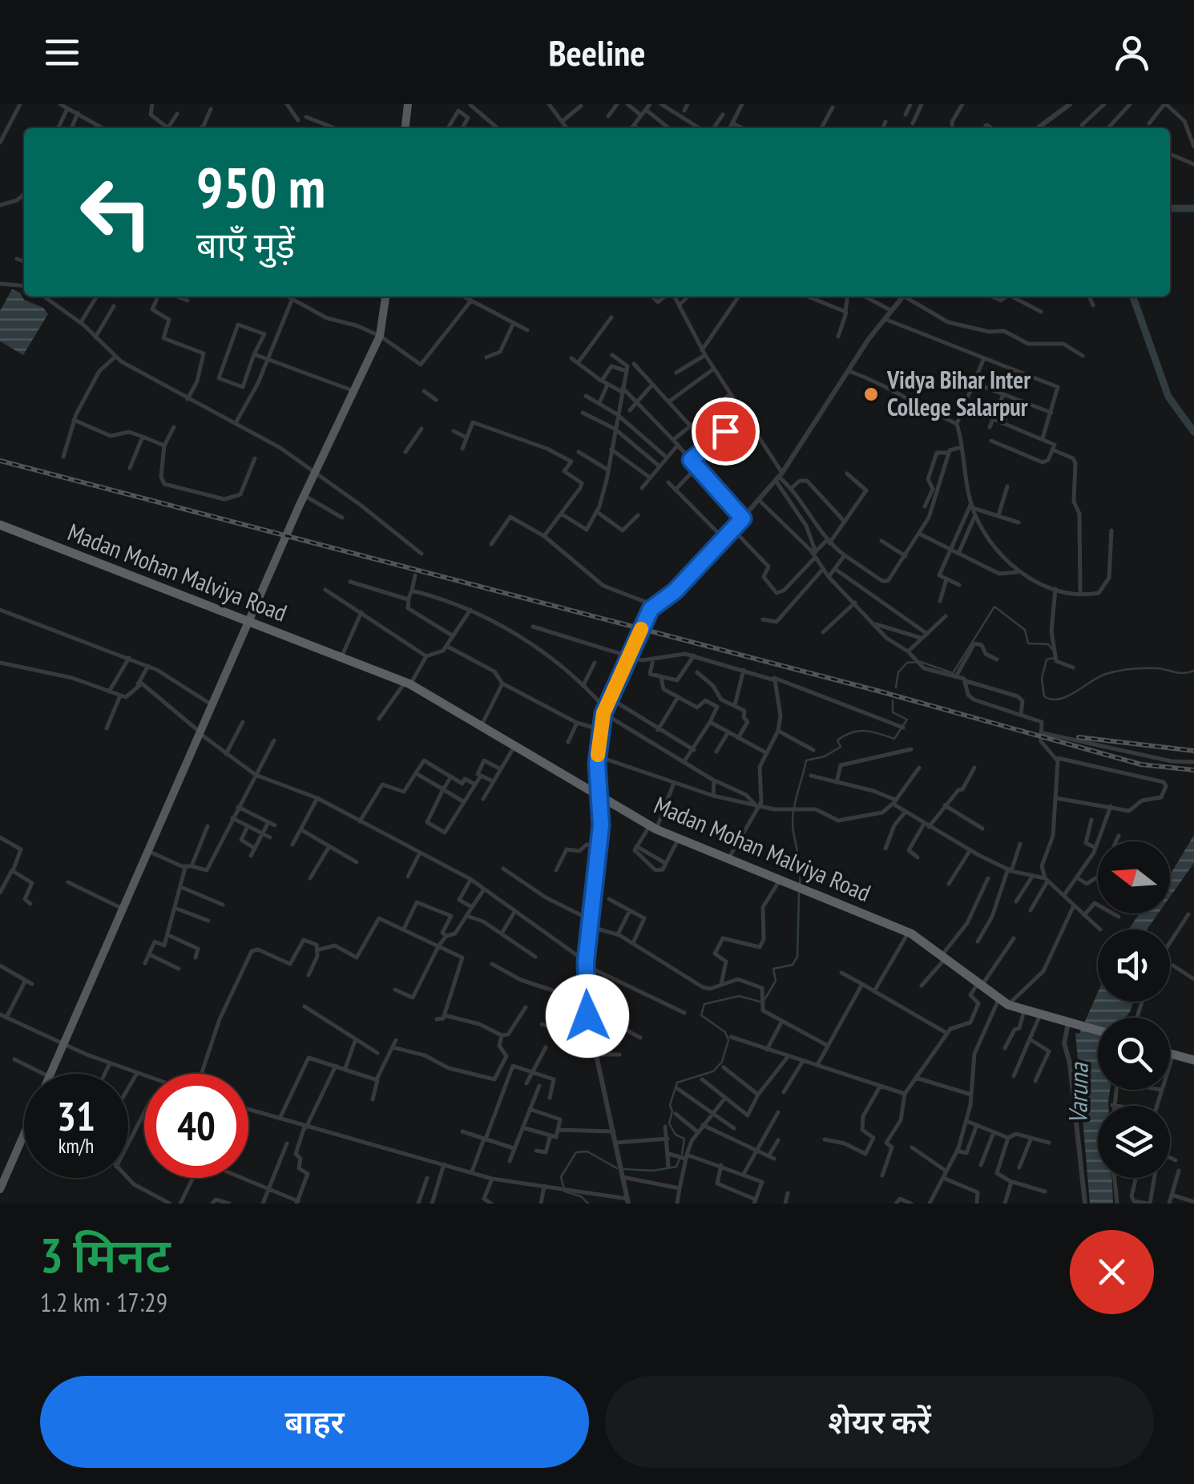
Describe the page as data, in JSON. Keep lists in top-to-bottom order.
{
  "streets": {
    "highway": ["Madan Mohan Malviya Road"]
  },
  "water": ["Varuna"],
  "places": ["Vidya Bihar Inter College Salarpur"],
  "north": "left",
  "page": {
    "header": "Beeline",
    "turn": ["950 m", "बाएँ मुड़ें"],
    "speed": "31 km/h",
    "limit": "40",
    "heading": ["3 मिनट", "1.2 km · 17:29"],
    "buttons": ["बाहर", "शेयर करें"]
  }
}
